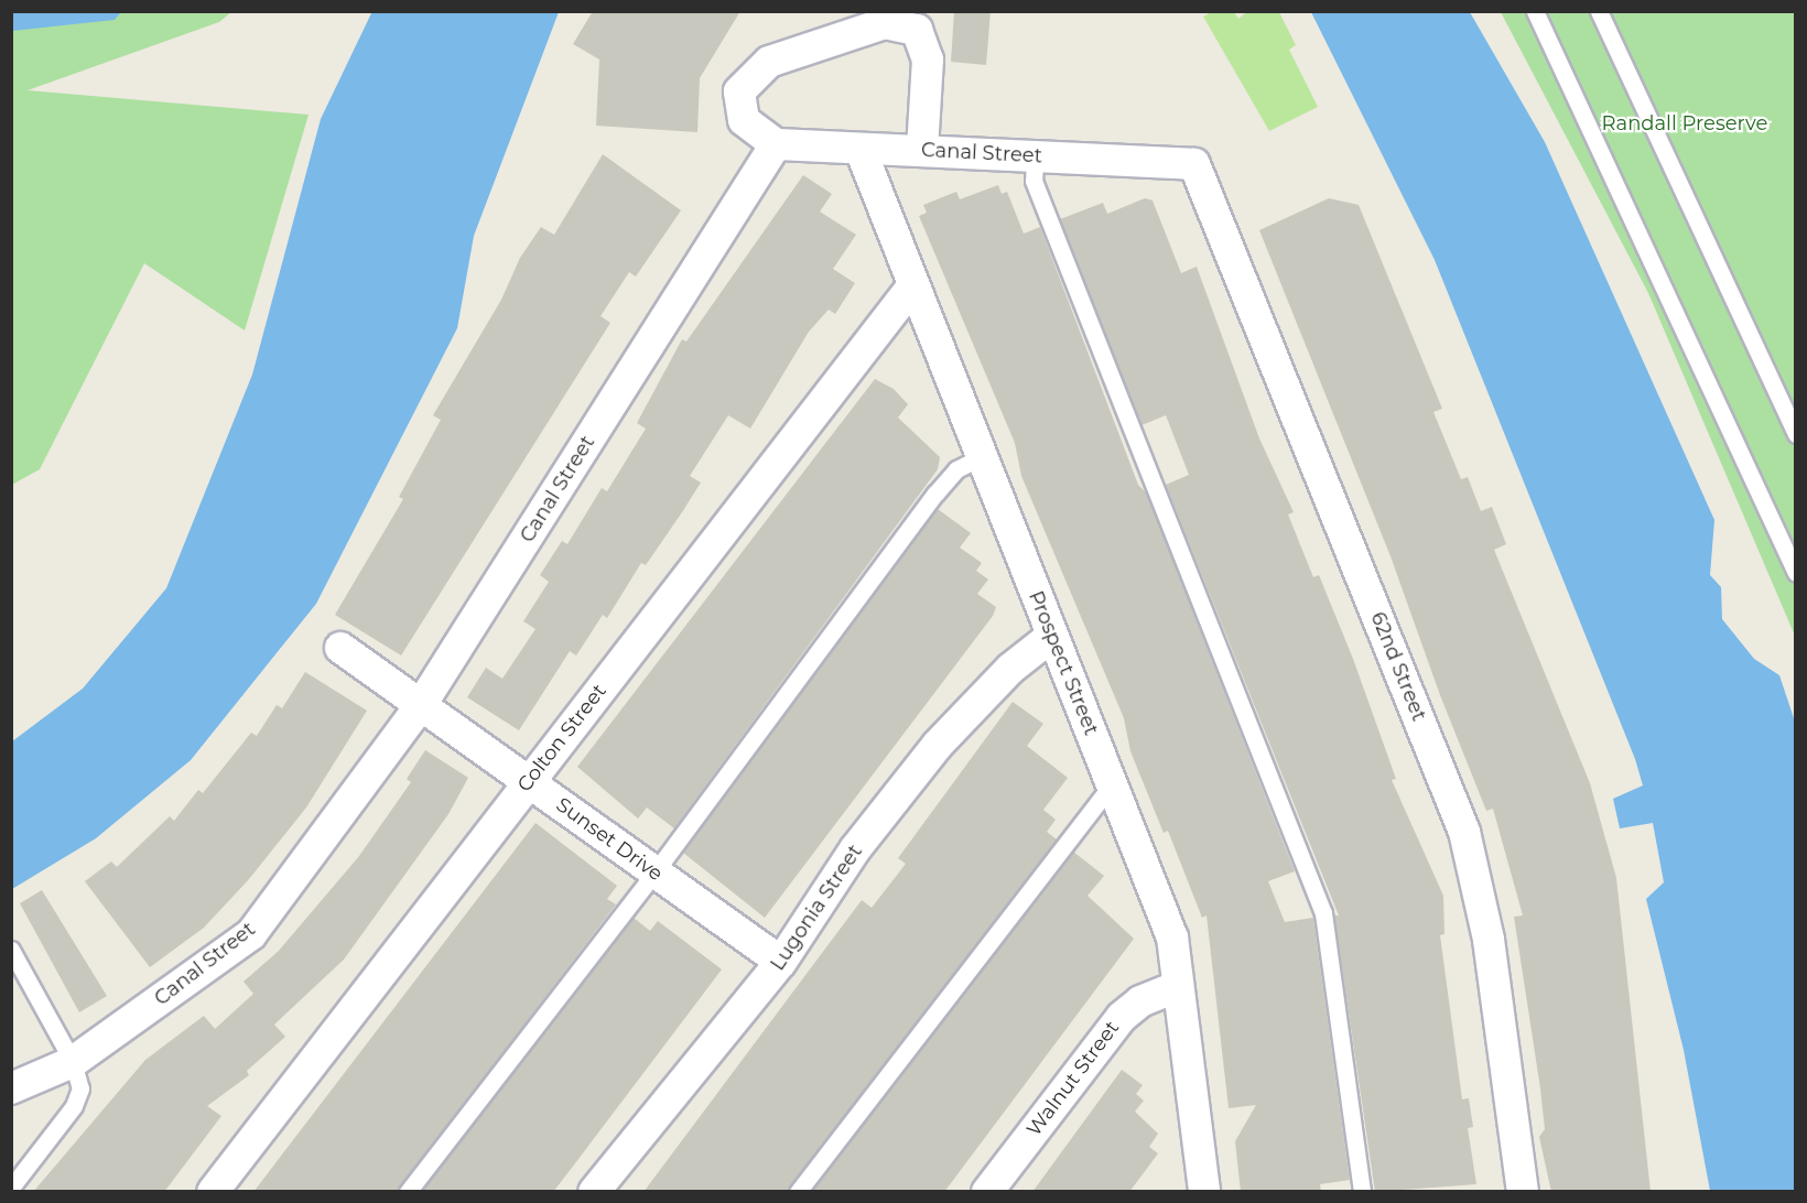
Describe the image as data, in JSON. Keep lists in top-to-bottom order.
{
  "streets": {
    "street": [
      "Canal Street",
      "Prospect Street",
      "62nd Street",
      "Colton Street",
      "Sunset Drive",
      "Lugonia Street",
      "Walnut Street"
    ]
  },
  "crossings": [
    ["Canal Street", "Prospect Street"],
    ["Canal Street", "62nd Street"],
    ["Canal Street", "Sunset Drive"],
    ["Prospect Street", "Colton Street"],
    ["Prospect Street", "Lugonia Street"],
    ["Prospect Street", "Walnut Street"],
    ["Colton Street", "Sunset Drive"],
    ["Sunset Drive", "Lugonia Street"]
  ],
  "parks": ["Randall Preserve"]
}
